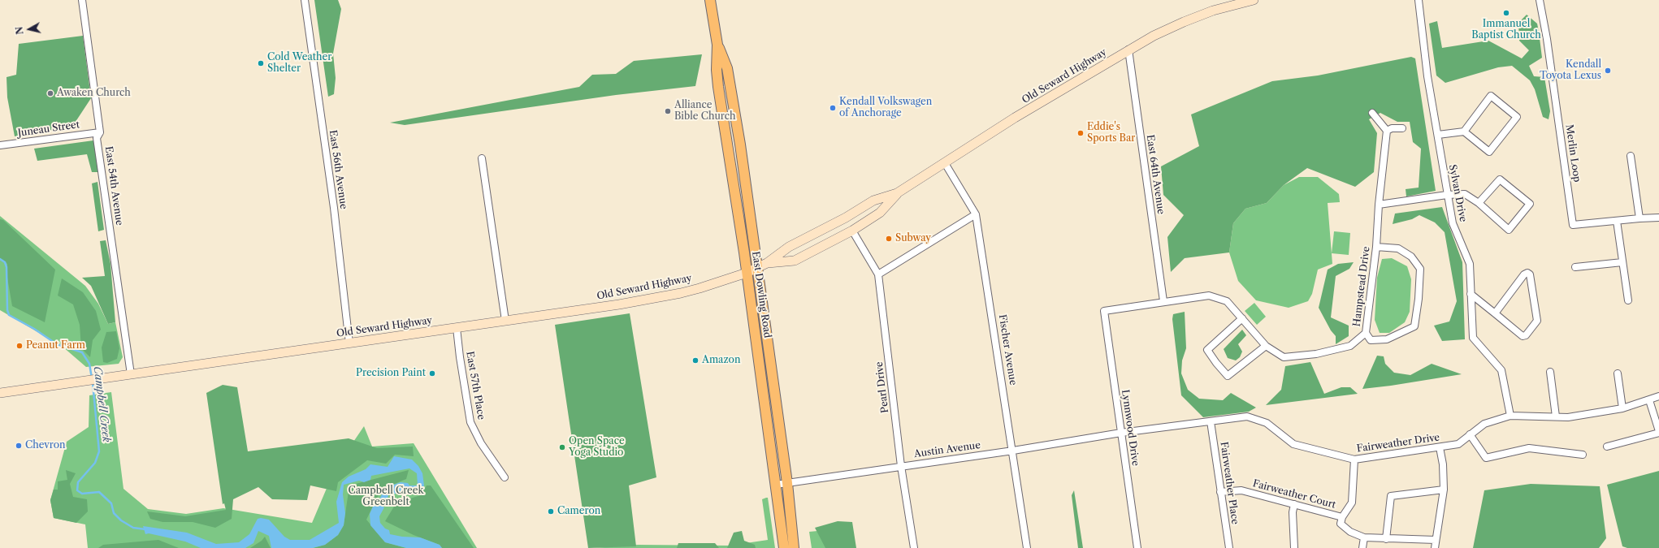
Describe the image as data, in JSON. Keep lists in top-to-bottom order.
{
  "streets": {
    "main road": ["Old Seward Highway", "East Dowling Road"],
    "street": [
      "Juneau Street",
      "Merlin Loop",
      "East 56th Avenue",
      "East 64th Avenue",
      "East 54th Avenue",
      "Sylvan Drive",
      "Hampstead Drive",
      "Fischer Avenue",
      "East 57th Place",
      "Pearl Drive",
      "Lynnwood Drive",
      "Fairweather Drive",
      "Austin Avenue",
      "Fairweather Place",
      "Fairweather Court"
    ]
  },
  "crossings": [
    ["Old Seward Highway", "East 56th Avenue"],
    ["Old Seward Highway", "East 64th Avenue"],
    ["Old Seward Highway", "East 54th Avenue"],
    ["Old Seward Highway", "East Dowling Road"],
    ["Old Seward Highway", "Fischer Avenue"],
    ["Old Seward Highway", "East 57th Place"],
    ["Old Seward Highway", "Pearl Drive"],
    ["Juneau Street", "East 54th Avenue"],
    ["East 64th Avenue", "Hampstead Drive"],
    ["Sylvan Drive", "Fairweather Drive"],
    ["Hampstead Drive", "Lynnwood Drive"],
    ["East Dowling Road", "Austin Avenue"],
    ["Fischer Avenue", "Austin Avenue"],
    ["Pearl Drive", "Austin Avenue"],
    ["Lynnwood Drive", "Fairweather Drive"],
    ["Lynnwood Drive", "Austin Avenue"],
    ["Fairweather Drive", "Austin Avenue"],
    ["Fairweather Drive", "Fairweather Place"],
    ["Fairweather Drive", "Fairweather Court"],
    ["Fairweather Place", "Fairweather Court"]
  ],
  "water": ["Campbell Creek"],
  "parks": ["Campbell Creek Greenbelt"],
  "places": [
    "Immanuel Baptist Church",
    "Cold Weather Shelter",
    "Kendall Toyota Lexus",
    "Awaken Church",
    "Kendall Volkswagen of Anchorage",
    "Alliance Bible Church",
    "Eddie's Sports Bar",
    "Subway",
    "Peanut Farm",
    "Amazon",
    "Precision Paint",
    "Chevron",
    "Open Space Yoga Studio",
    "Cameron"
  ],
  "north": "left"
}
